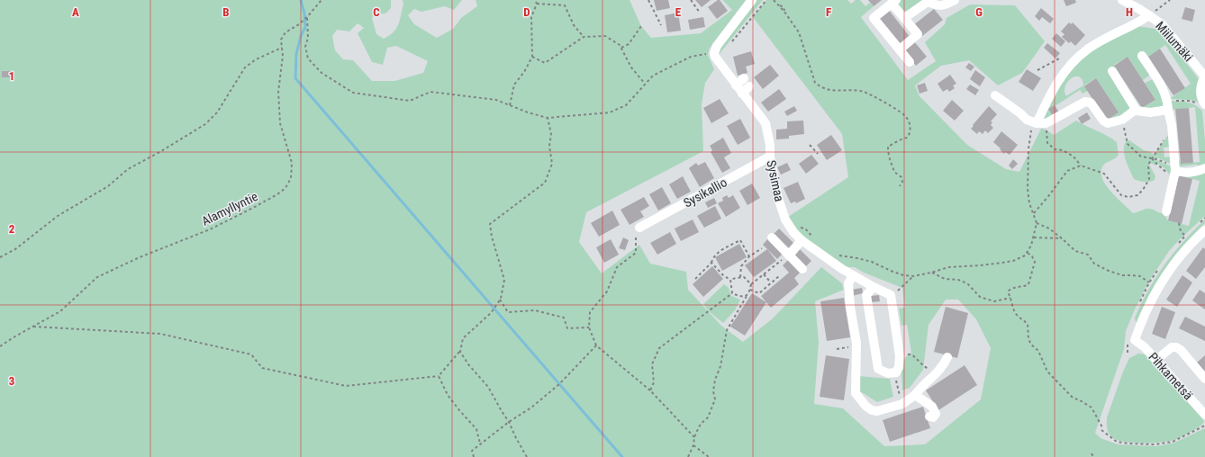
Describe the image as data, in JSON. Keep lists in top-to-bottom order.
{
  "streets": {
    "street": [
      "Miilumäki",
      "Sysimaa",
      "Sysikallio",
      "Pihkametsä"
    ],
    "path": ["Alamyllyntie"]
  },
  "crossings": [
    ["Sysimaa", "Sysikallio"]
  ],
  "grid": {
    "columns": [
      "A",
      "B",
      "C",
      "D",
      "E",
      "F",
      "G",
      "H"
    ],
    "rows": ["1", "2", "3"]
  }
}
